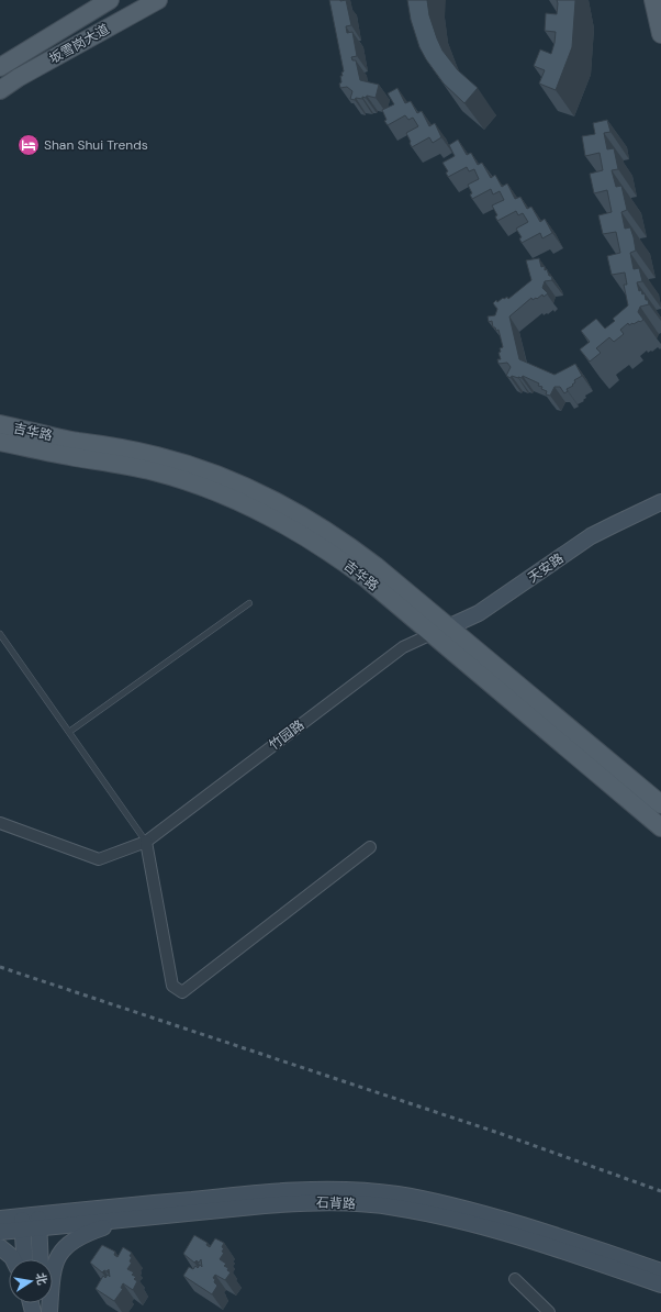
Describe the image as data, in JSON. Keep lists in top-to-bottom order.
{
  "streets": {
    "main road": [
      "坂雪岗大道",
      "吉华路",
      "天安路",
      "石背路"
    ],
    "street": ["竹园路"]
  },
  "crossings": [
    ["吉华路", "天安路"],
    ["吉华路", "竹园路"],
    ["天安路", "竹园路"]
  ],
  "places": {
    "hotel": ["Shan Shui Trends"]
  },
  "north": "right"
}
